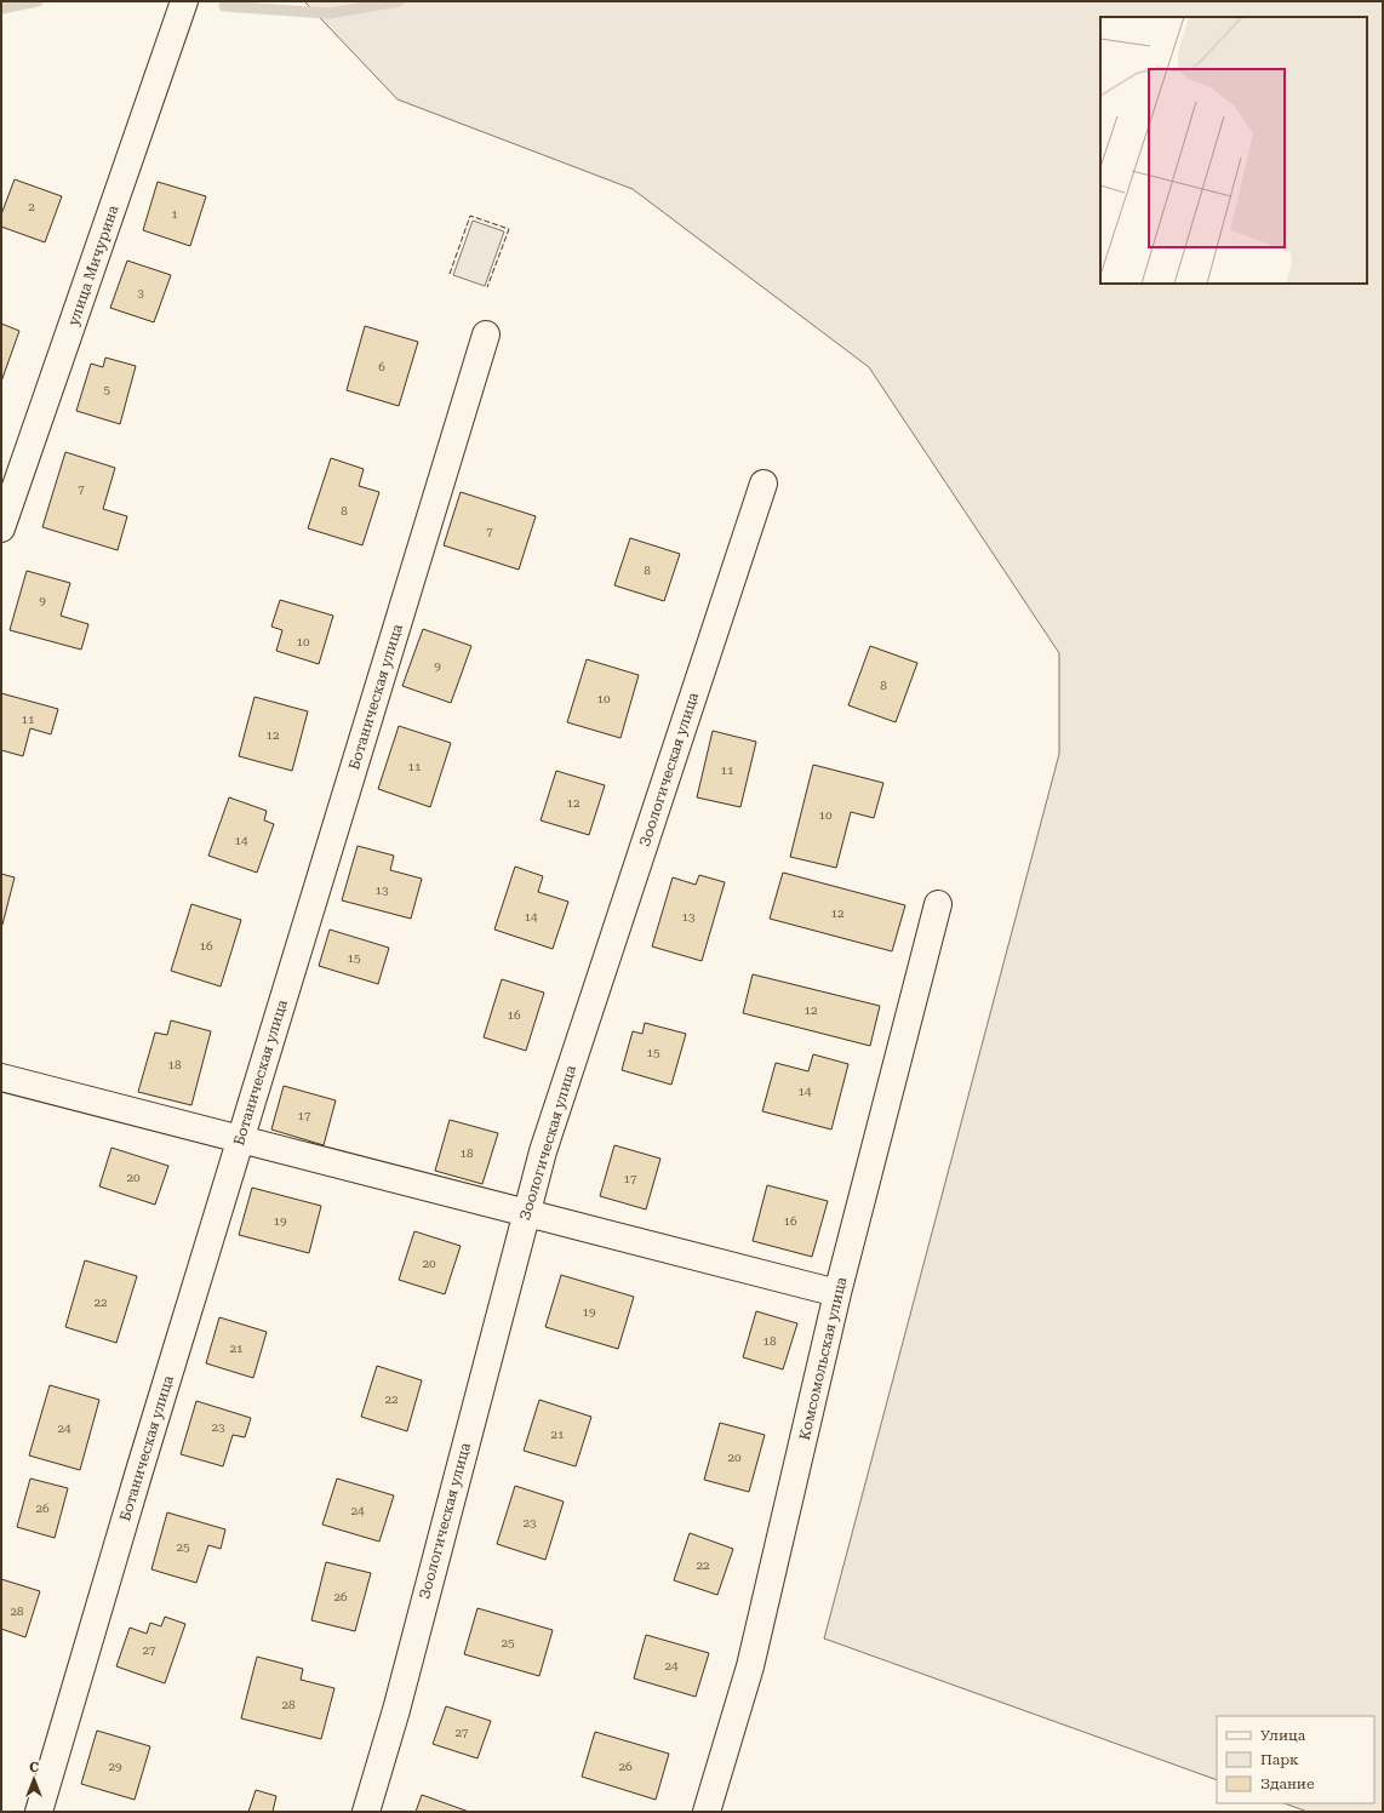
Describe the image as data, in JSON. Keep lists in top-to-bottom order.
{
  "streets": {
    "street": [
      "улица Мичурина",
      "Ботаническая улица",
      "Зоологическая улица",
      "Комсомольская улица"
    ]
  },
  "house_numbers": [
    "2",
    "1",
    "3",
    "6",
    "5",
    "7",
    "8",
    "7",
    "8",
    "9",
    "10",
    "9",
    "8",
    "10",
    "11",
    "12",
    "11",
    "11",
    "12",
    "10",
    "14",
    "13",
    "12",
    "14",
    "13",
    "16",
    "15",
    "12",
    "16",
    "15",
    "18",
    "14",
    "17",
    "18",
    "20",
    "17",
    "19",
    "16",
    "20",
    "22",
    "19",
    "18",
    "21",
    "22",
    "23",
    "24",
    "21",
    "20",
    "26",
    "24",
    "23",
    "25",
    "22",
    "26",
    "28",
    "25",
    "27",
    "24",
    "28",
    "27",
    "29",
    "26"
  ],
  "legend": ["Улица", "Парк", "Здание"],
  "north": "top"
}
